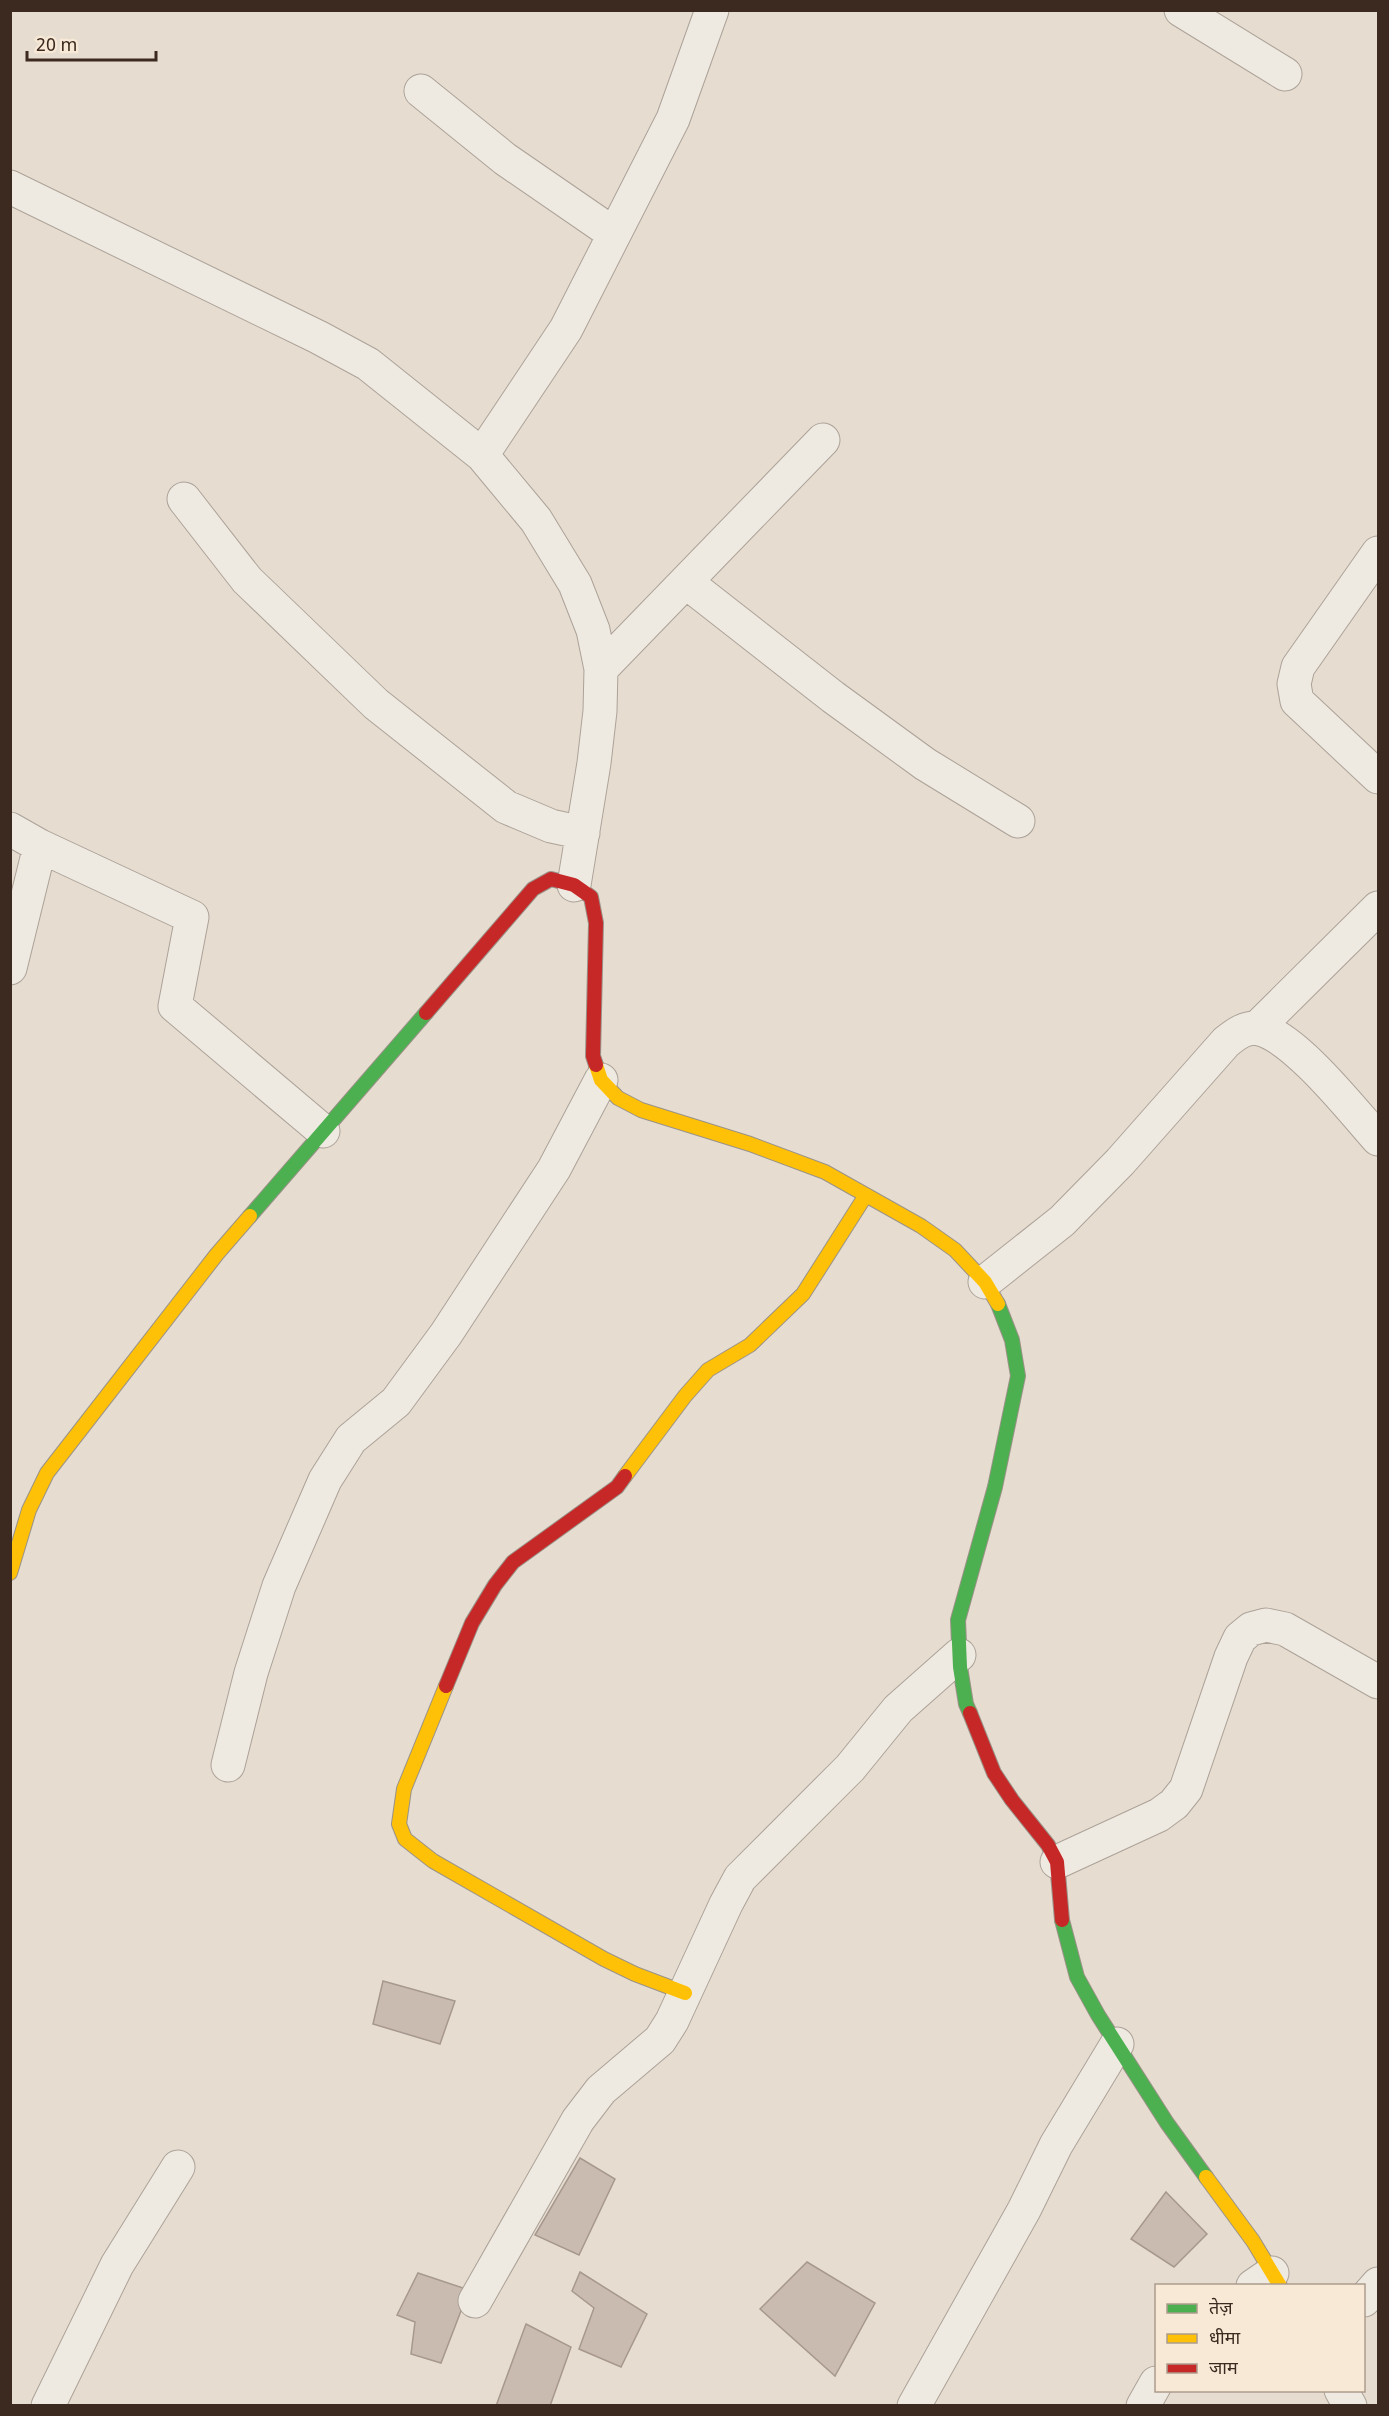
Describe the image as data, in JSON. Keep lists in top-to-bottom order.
{
  "legend": ["तेज़", "धीमा", "जाम"],
  "scale_bar": "20 m"
}
